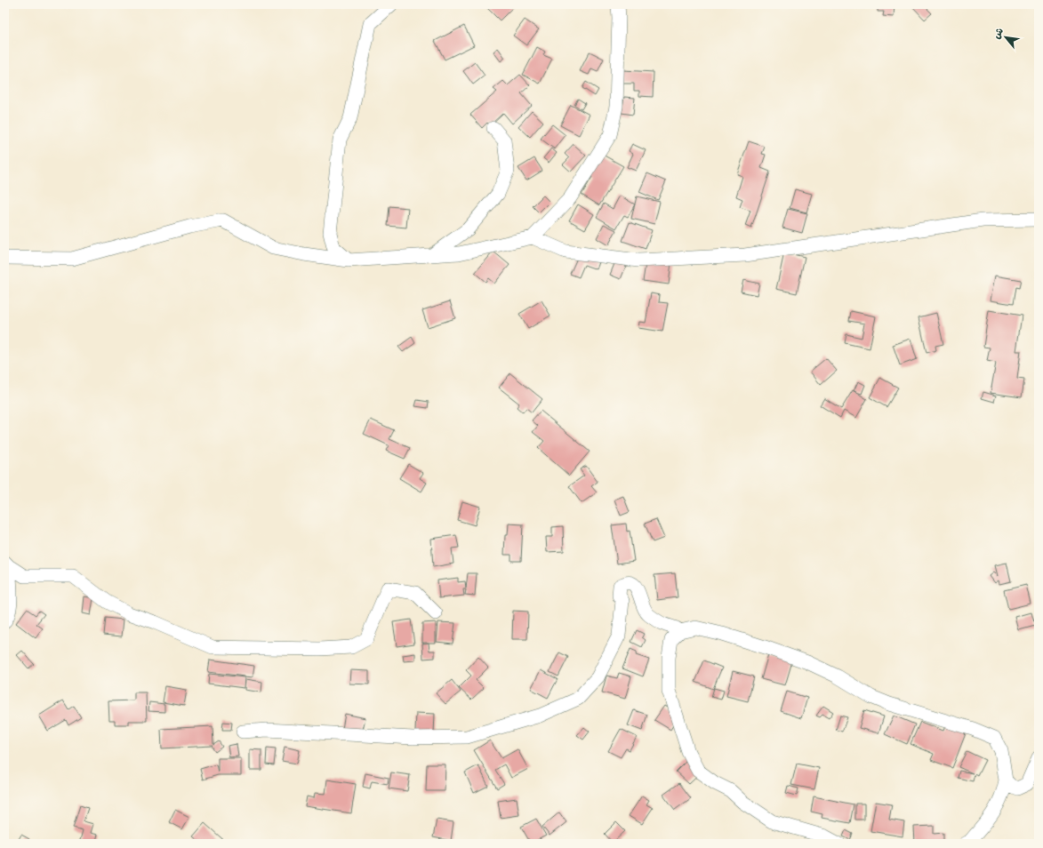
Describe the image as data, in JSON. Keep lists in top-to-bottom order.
{
  "north": "top left"
}
